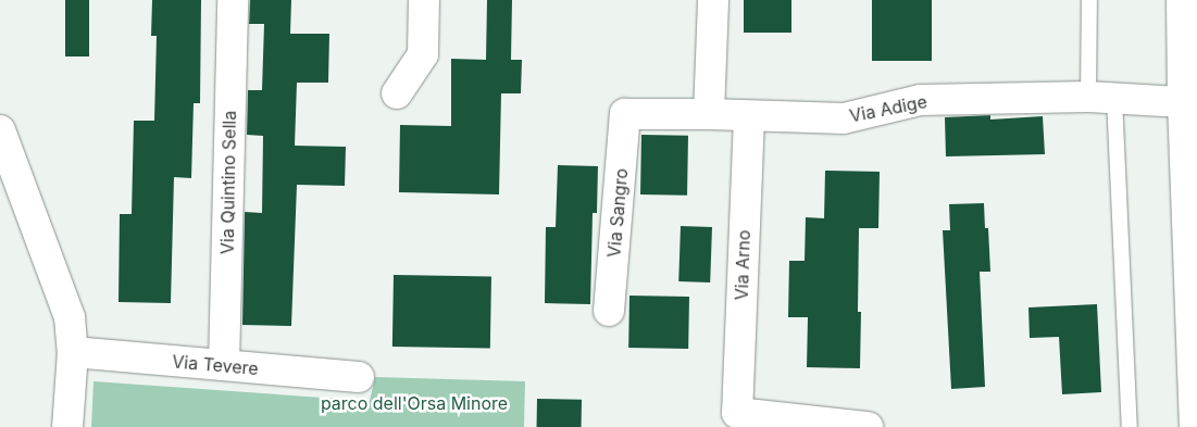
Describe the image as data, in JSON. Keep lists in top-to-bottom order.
{
  "streets": {
    "street": [
      "Via Adige",
      "Via Quintino Sella",
      "Via Sangro",
      "Via Arno",
      "Via Tevere"
    ]
  },
  "crossings": [
    ["Via Adige", "Via Sangro"],
    ["Via Adige", "Via Arno"],
    ["Via Quintino Sella", "Via Tevere"]
  ],
  "parks": ["parco dell'Orsa Minore"]
}
